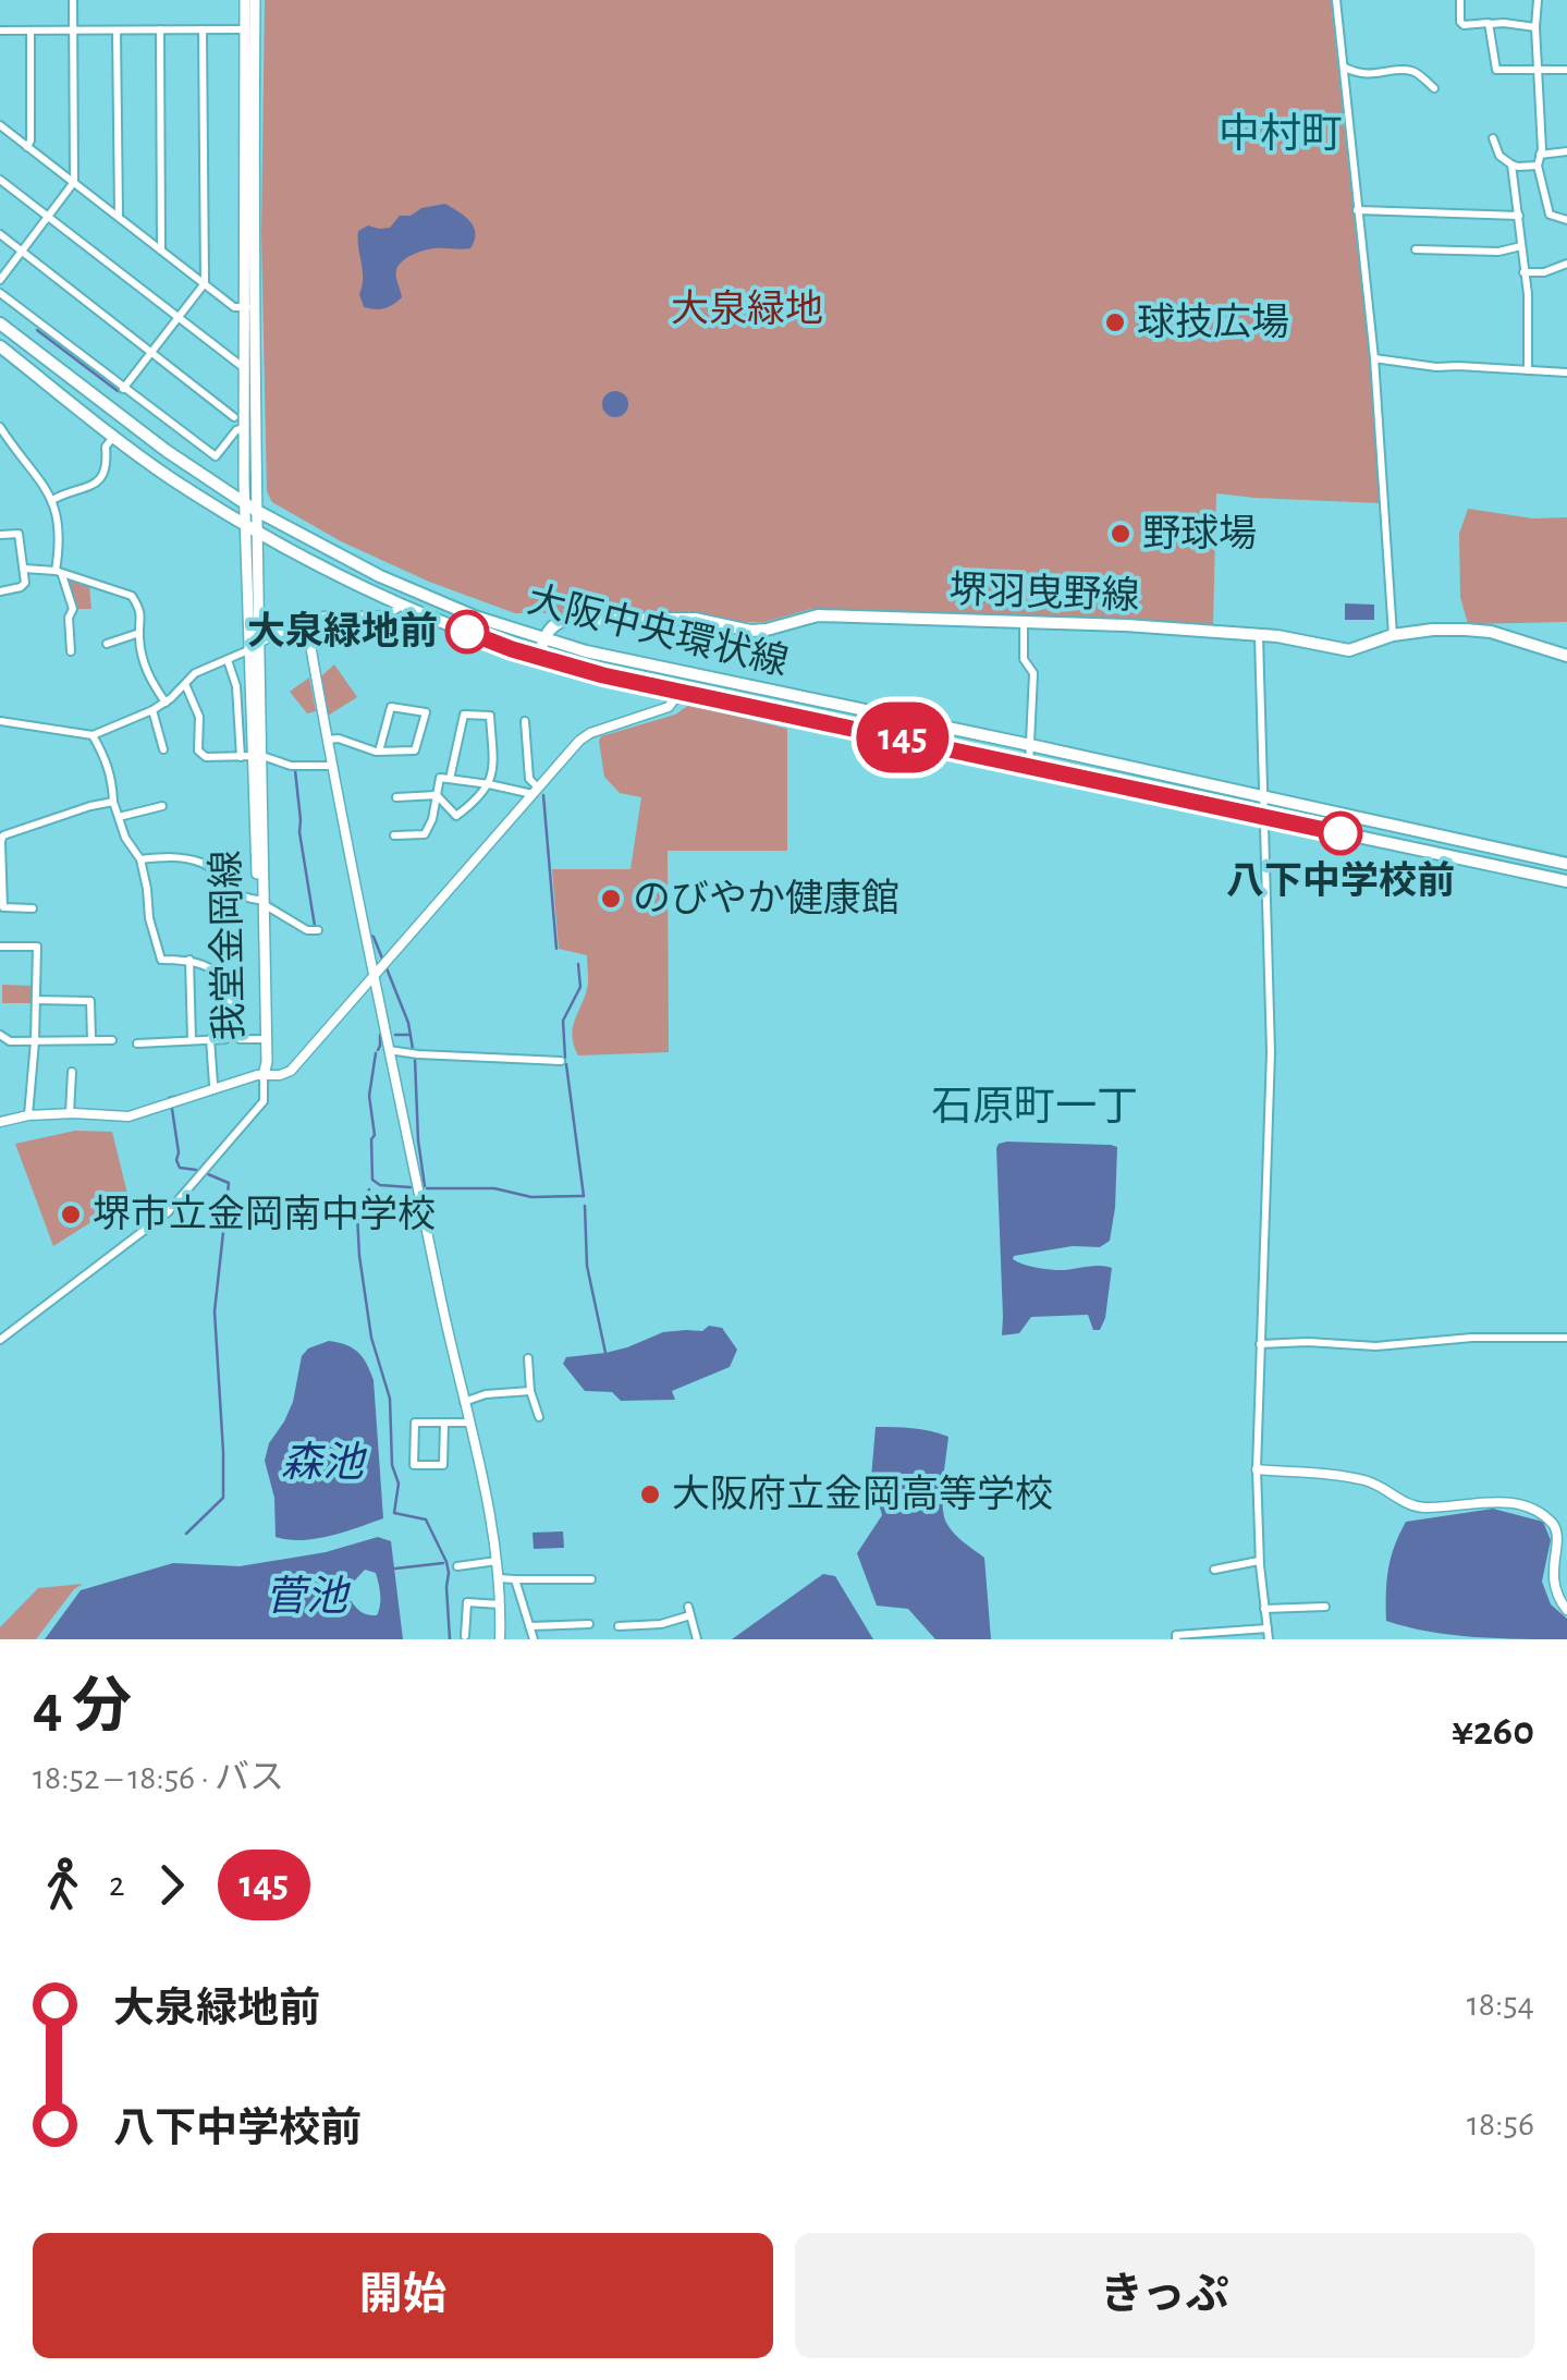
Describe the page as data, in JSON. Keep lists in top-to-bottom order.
{
  "streets": {
    "main road": ["堺羽曳野線", "大阪中央環状線", "我堂金岡線"]
  },
  "crossings": [
    ["堺羽曳野線", "大阪中央環状線"],
    ["大阪中央環状線", "我堂金岡線"]
  ],
  "districts": ["中村町", "石原町一丁"],
  "water": ["森池", "菅池"],
  "parks": ["大泉緑地"],
  "places": [
    "球技広場",
    "野球場",
    "大泉緑地前",
    "八下中学校前",
    "のびやか健康館",
    "堺市立金岡南中学校",
    "大阪府立金岡高等学校"
  ],
  "lines": ["bus line 145"],
  "page": {
    "on_map": "145",
    "heading": ["4 分", "18:52 – 18:56 · バス", "¥260"],
    "legs": ["2", "145"],
    "list": [
      {
        "name": "大泉緑地前",
        "value": "18:54"
      },
      {
        "name": "八下中学校前",
        "value": "18:56"
      }
    ],
    "buttons": ["開始", "きっぷ"]
  }
}
